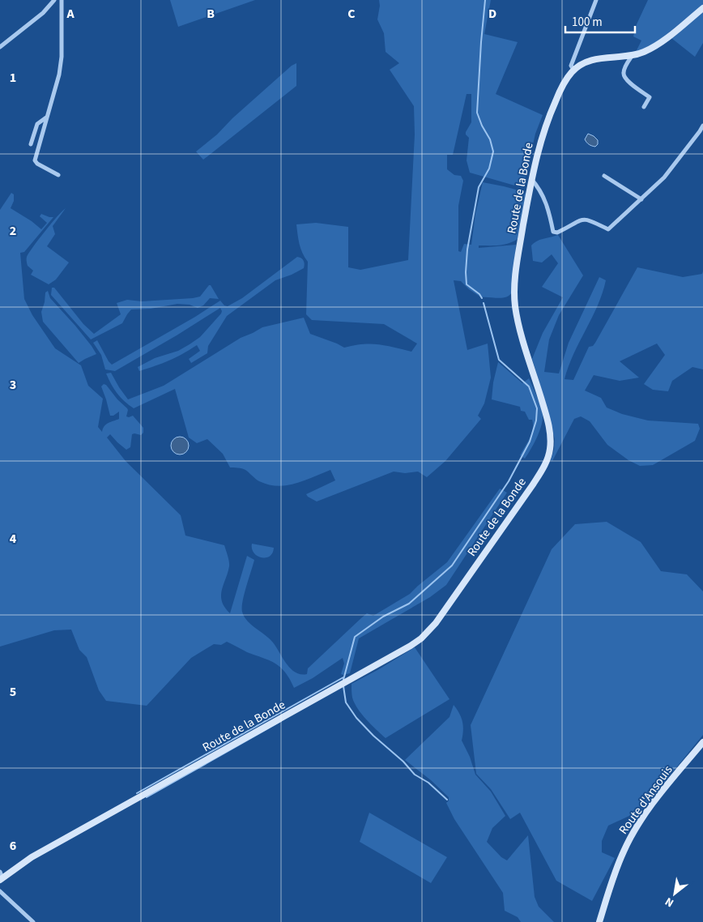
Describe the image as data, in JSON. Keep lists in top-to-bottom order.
{
  "streets": {
    "main road": ["Route de la Bonde", "Route d'Ansouis"]
  },
  "scale_bar": "100 m",
  "north": "bottom left",
  "grid": {
    "columns": [
      "A",
      "B",
      "C",
      "D"
    ],
    "rows": [
      "1",
      "2",
      "3",
      "4",
      "5",
      "6"
    ]
  }
}
